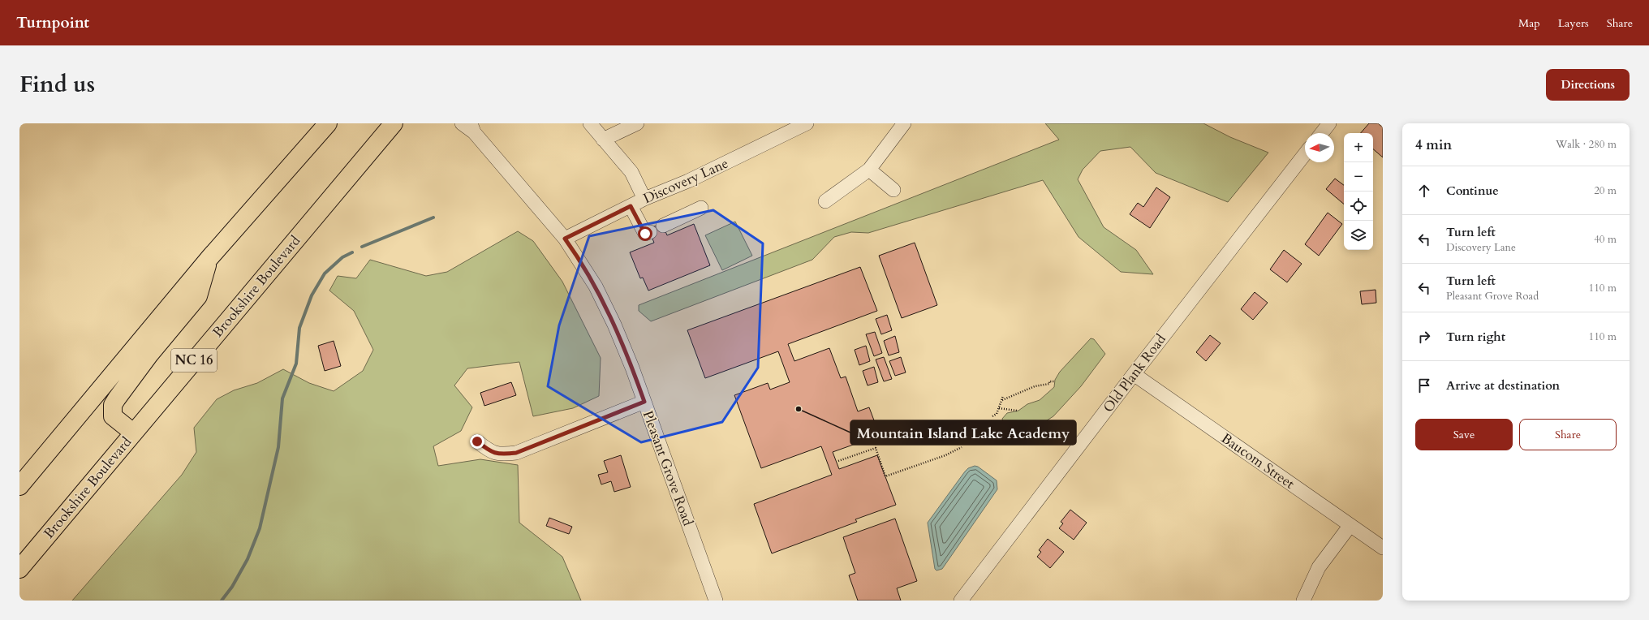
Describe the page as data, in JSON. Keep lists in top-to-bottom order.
{
  "streets": {
    "highway": ["Brookshire Boulevard", "NC 16"],
    "street": [
      "Discovery Lane",
      "Old Plank Road",
      "Baucom Street",
      "Pleasant Grove Road"
    ]
  },
  "crossings": [
    ["Discovery Lane", "Pleasant Grove Road"],
    ["Old Plank Road", "Baucom Street"]
  ],
  "places": ["Mountain Island Lake Academy"],
  "north": "left",
  "page": {
    "header": "Turnpoint",
    "nav": ["Map", "Layers", "Share"],
    "title": "Find us",
    "buttons": [
      "Directions",
      ["Save", "Share"]
    ],
    "heading": ["4 min", "Walk · 280 m"],
    "map_buttons": ["+", "−"],
    "list": [
      ["Continue", "20 m"],
      ["Turn left", "Discovery Lane", "40 m"],
      ["Turn left", "Pleasant Grove Road", "110 m"],
      ["Turn right", "110 m"],
      "Arrive at destination"
    ]
  }
}
